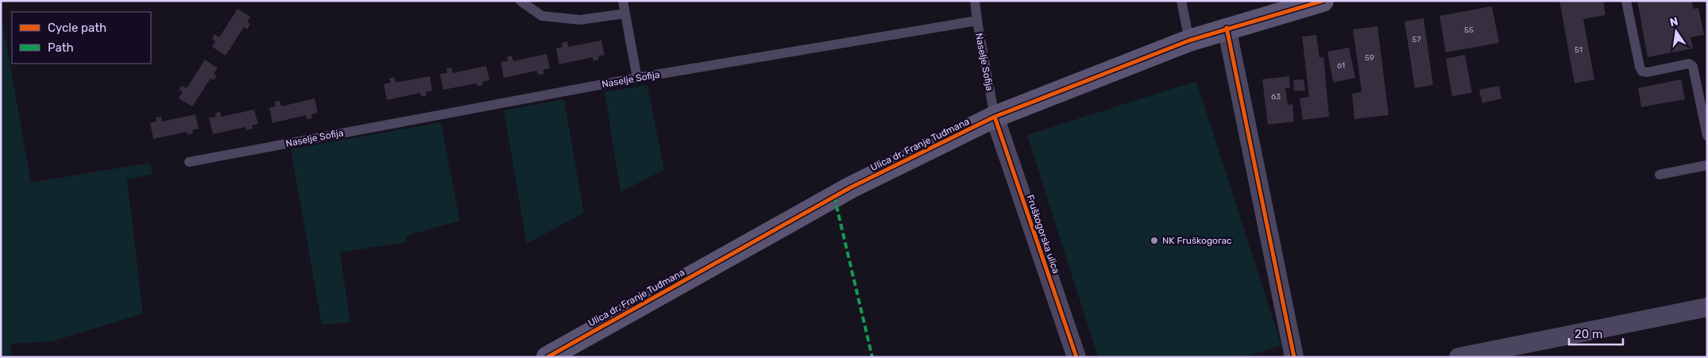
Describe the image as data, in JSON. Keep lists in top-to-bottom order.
{
  "streets": {
    "main road": ["Ulica dr. Franje Tuđmana"],
    "street": ["Fruškogorska ulica"],
    "lane": ["Naselje Sofija"]
  },
  "crossings": [
    ["Naselje Sofija", "Ulica dr. Franje Tuđmana"],
    ["Naselje Sofija", "Fruškogorska ulica"],
    ["Ulica dr. Franje Tuđmana", "Fruškogorska ulica"]
  ],
  "places": ["NK Fruškogorac"],
  "house_numbers": [
    "55",
    "57",
    "51",
    "59",
    "61",
    "63"
  ],
  "legend": ["Cycle path", "Path"],
  "scale_bar": "20 m",
  "north": "top"
}
